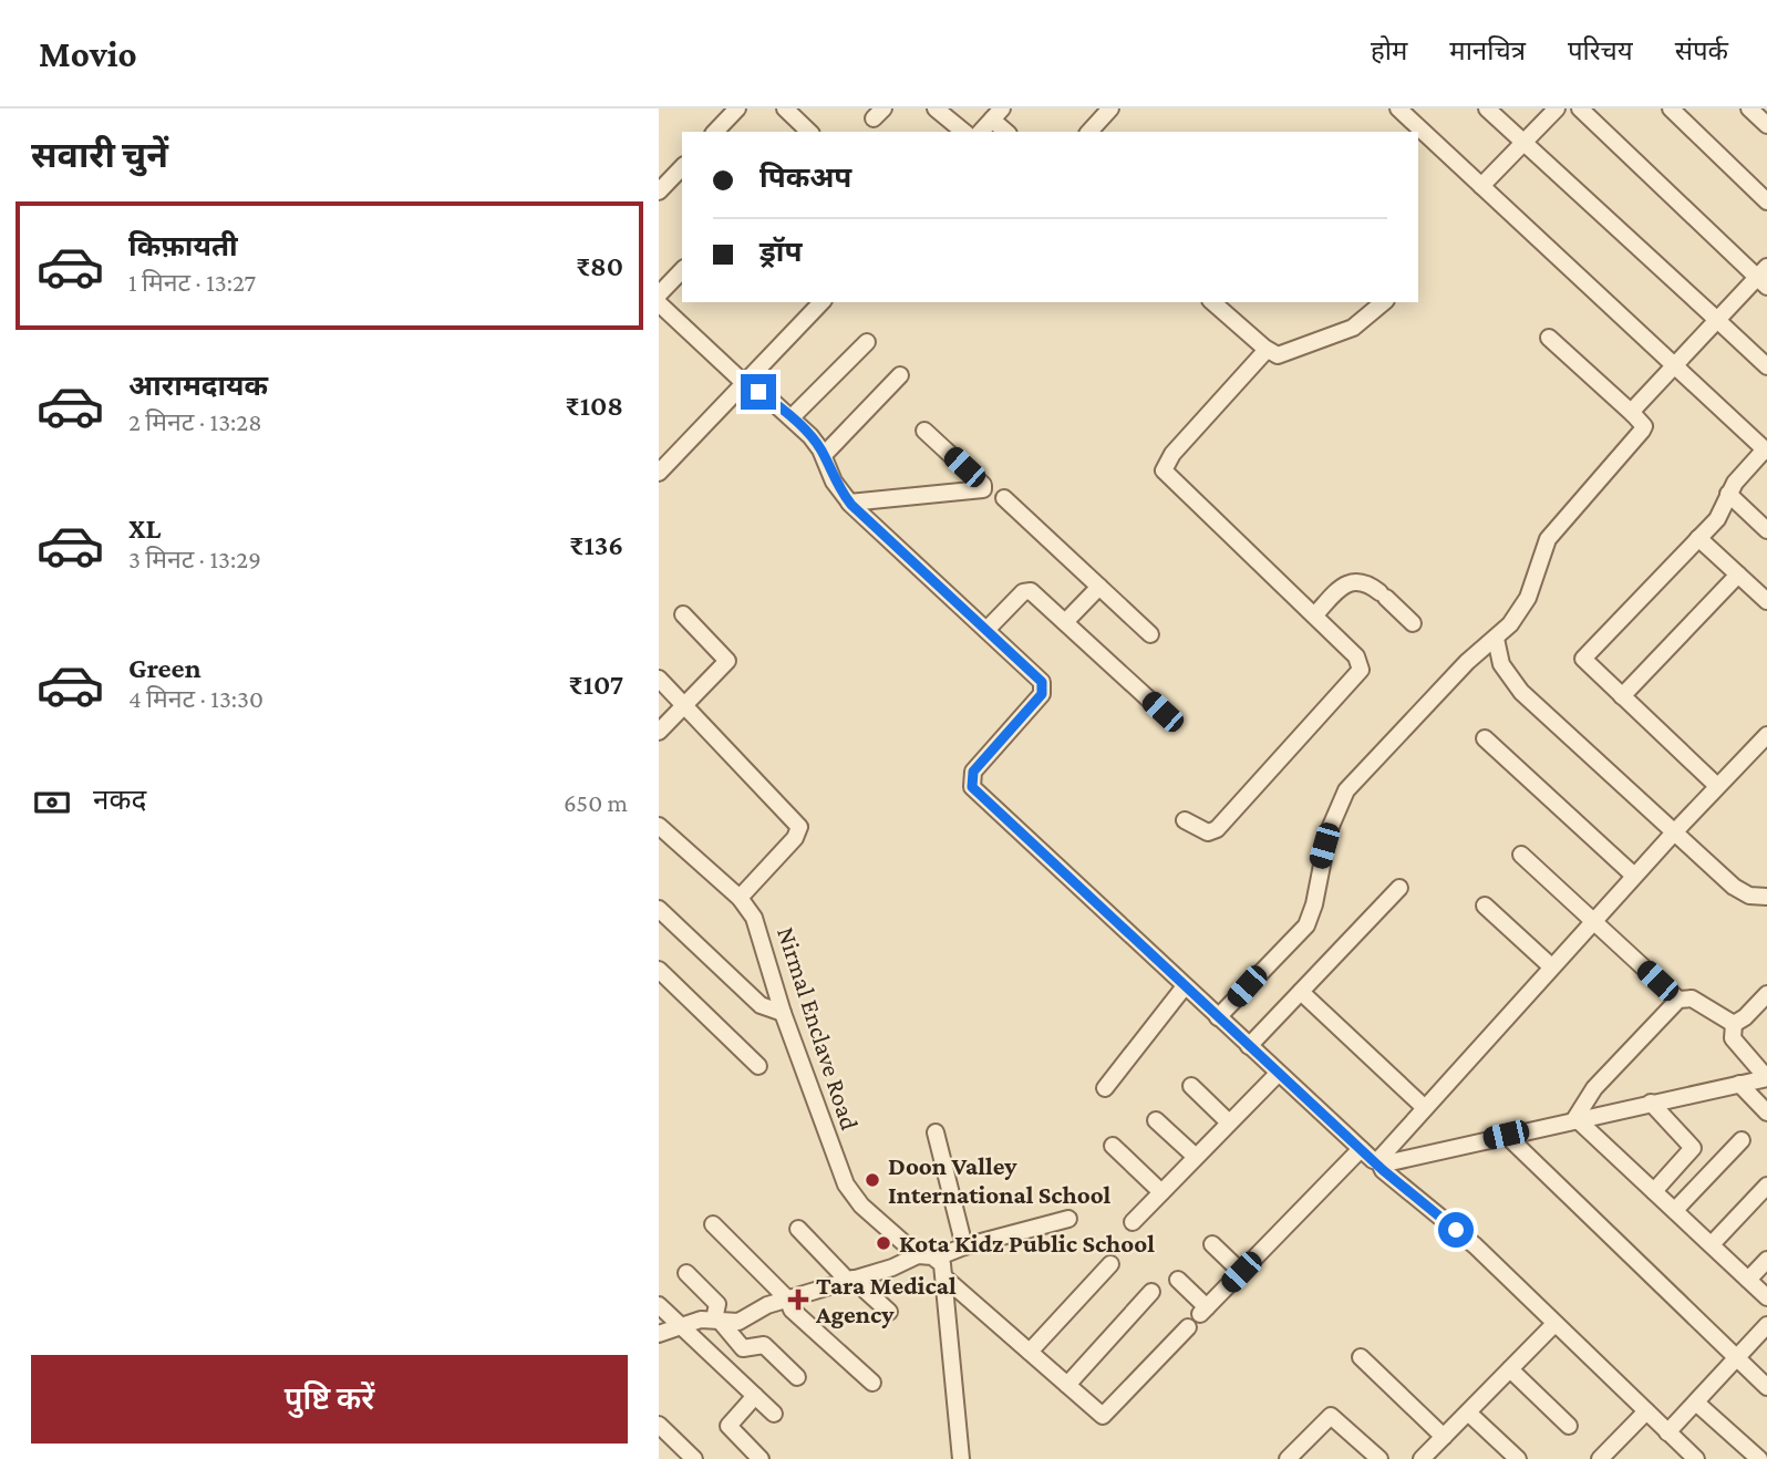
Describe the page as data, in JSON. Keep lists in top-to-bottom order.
{
  "streets": {
    "street": ["Nirmal Enclave Road"]
  },
  "places": {
    "other": ["Doon Valley International School", "Kota Kidz Public School"],
    "health": ["Tara Medical Agency"]
  },
  "page": {
    "header": "Movio",
    "nav": [
      "होम",
      "मानचित्र",
      "परिचय",
      "संपर्क"
    ],
    "heading": "सवारी चुनें",
    "banner": ["पिकअप", "ड्रॉप"],
    "list": [
      {
        "name": "किफ़ायती",
        "note": "1 मिनट · 13:27",
        "value": "₹80"
      },
      {
        "name": "आरामदायक",
        "note": "2 मिनट · 13:28",
        "value": "₹108"
      },
      {
        "name": "XL",
        "note": "3 मिनट · 13:29",
        "value": "₹136"
      },
      {
        "name": "Green",
        "note": "4 मिनट · 13:30",
        "value": "₹107"
      }
    ],
    "pay": ["नकद", "650 m"],
    "buttons": "पुष्टि करें"
  }
}
